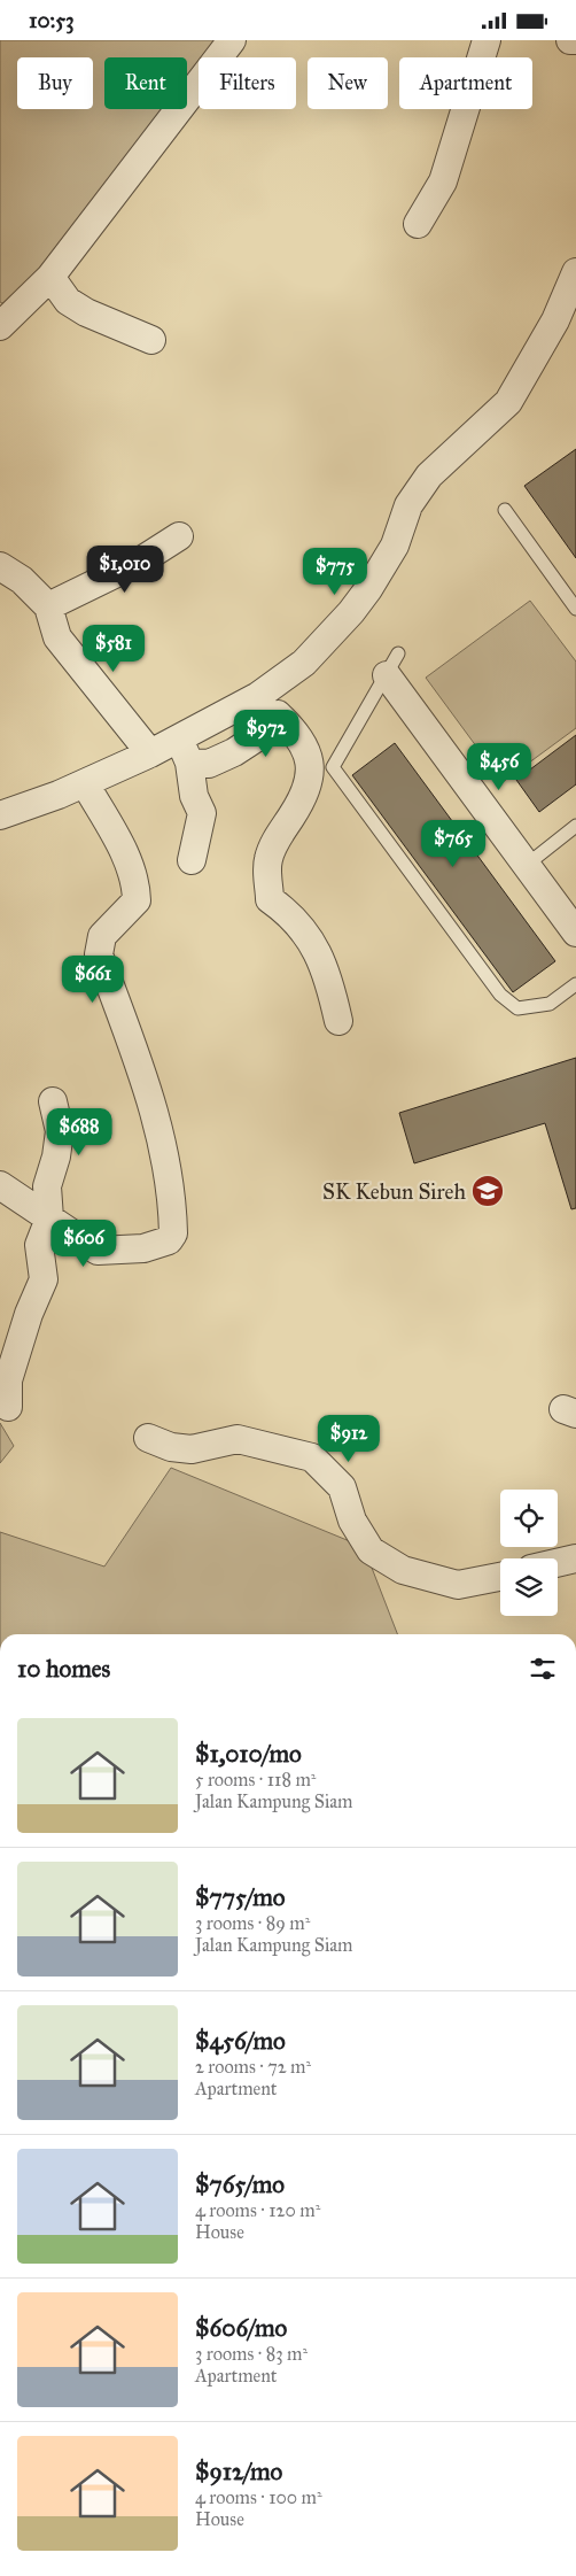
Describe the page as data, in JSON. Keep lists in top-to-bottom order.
{
  "places": {
    "school or university": ["SK Kebun Sireh"]
  },
  "page": {
    "status": "10:53",
    "chip": [
      "Buy",
      "Rent",
      "Filters",
      "New",
      "Apartment"
    ],
    "price": [
      "$1,010",
      "$775",
      "$581",
      "$972",
      "$456",
      "$765",
      "$661",
      "$688",
      "$606",
      "$912"
    ],
    "heading": "10 homes",
    "list": [
      {
        "name": "$1,010/mo",
        "note": "5 rooms · 118 m² · Jalan Kampung Siam"
      },
      {
        "name": "$775/mo",
        "note": "3 rooms · 89 m² · Jalan Kampung Siam"
      },
      {
        "name": "$456/mo",
        "note": "2 rooms · 72 m² · Apartment"
      },
      {
        "name": "$765/mo",
        "note": "4 rooms · 120 m² · House"
      },
      {
        "name": "$606/mo",
        "note": "3 rooms · 83 m² · Apartment"
      },
      {
        "name": "$912/mo",
        "note": "4 rooms · 100 m² · House"
      }
    ]
  }
}
